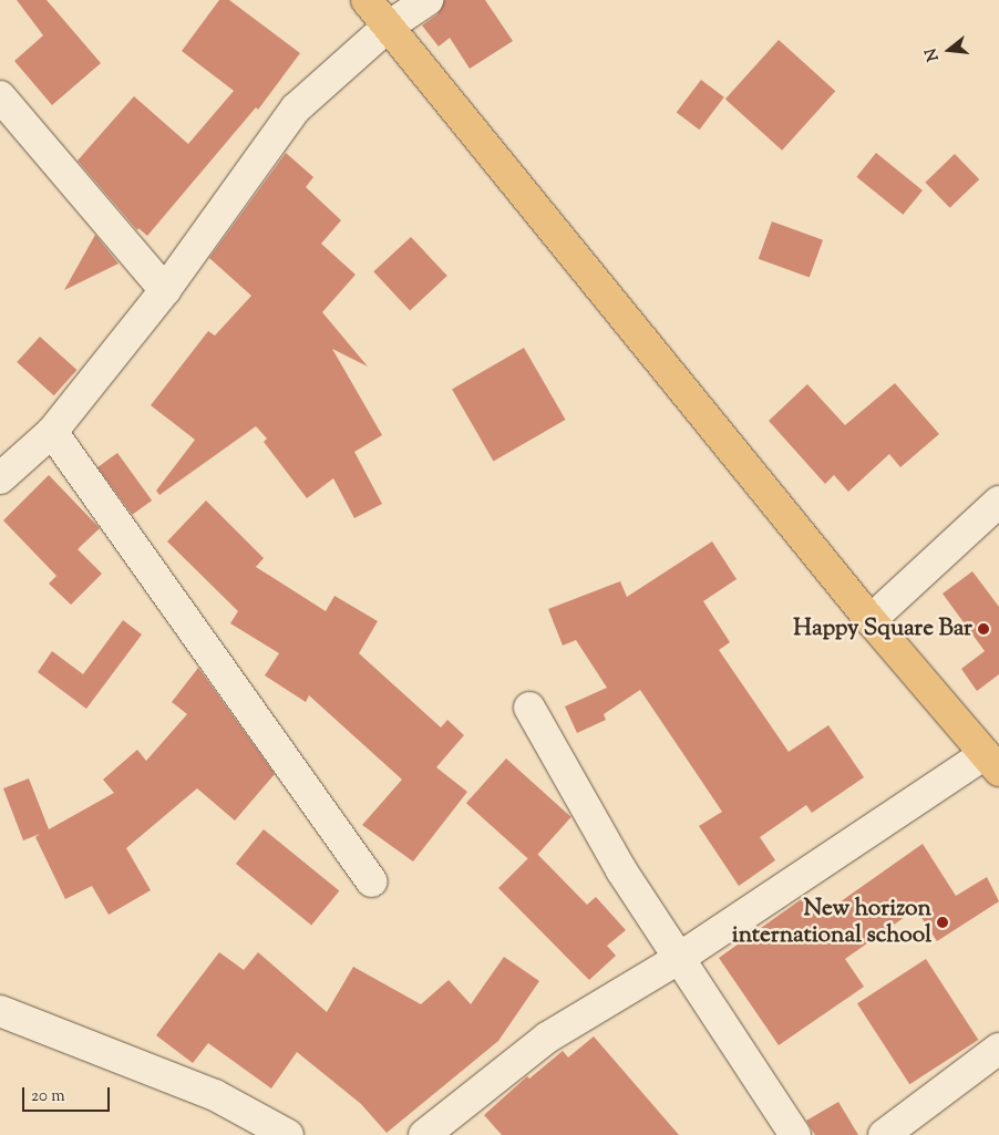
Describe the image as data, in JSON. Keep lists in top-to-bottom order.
{
  "places": ["Happy Square Bar", "New horizon international school"],
  "scale_bar": "20 m",
  "north": "left"
}
